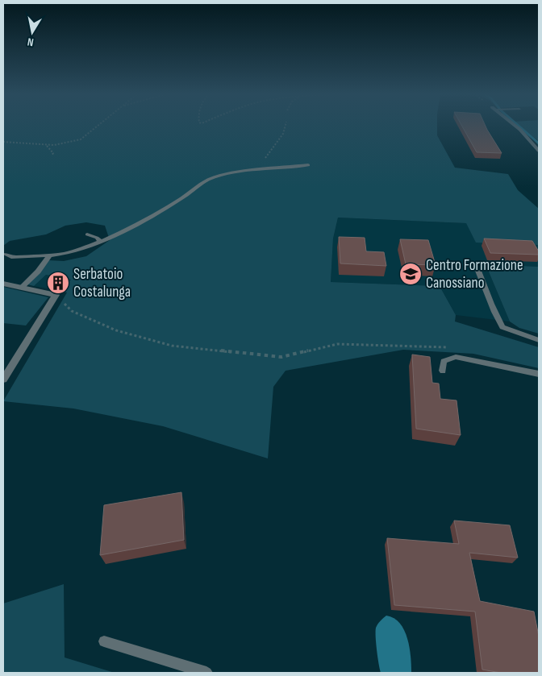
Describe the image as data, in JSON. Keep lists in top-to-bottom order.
{
  "places": {
    "school or university": ["Centro Formazione Canossiano"],
    "building": ["Serbatoio Costalunga"]
  },
  "north": "bottom"
}
